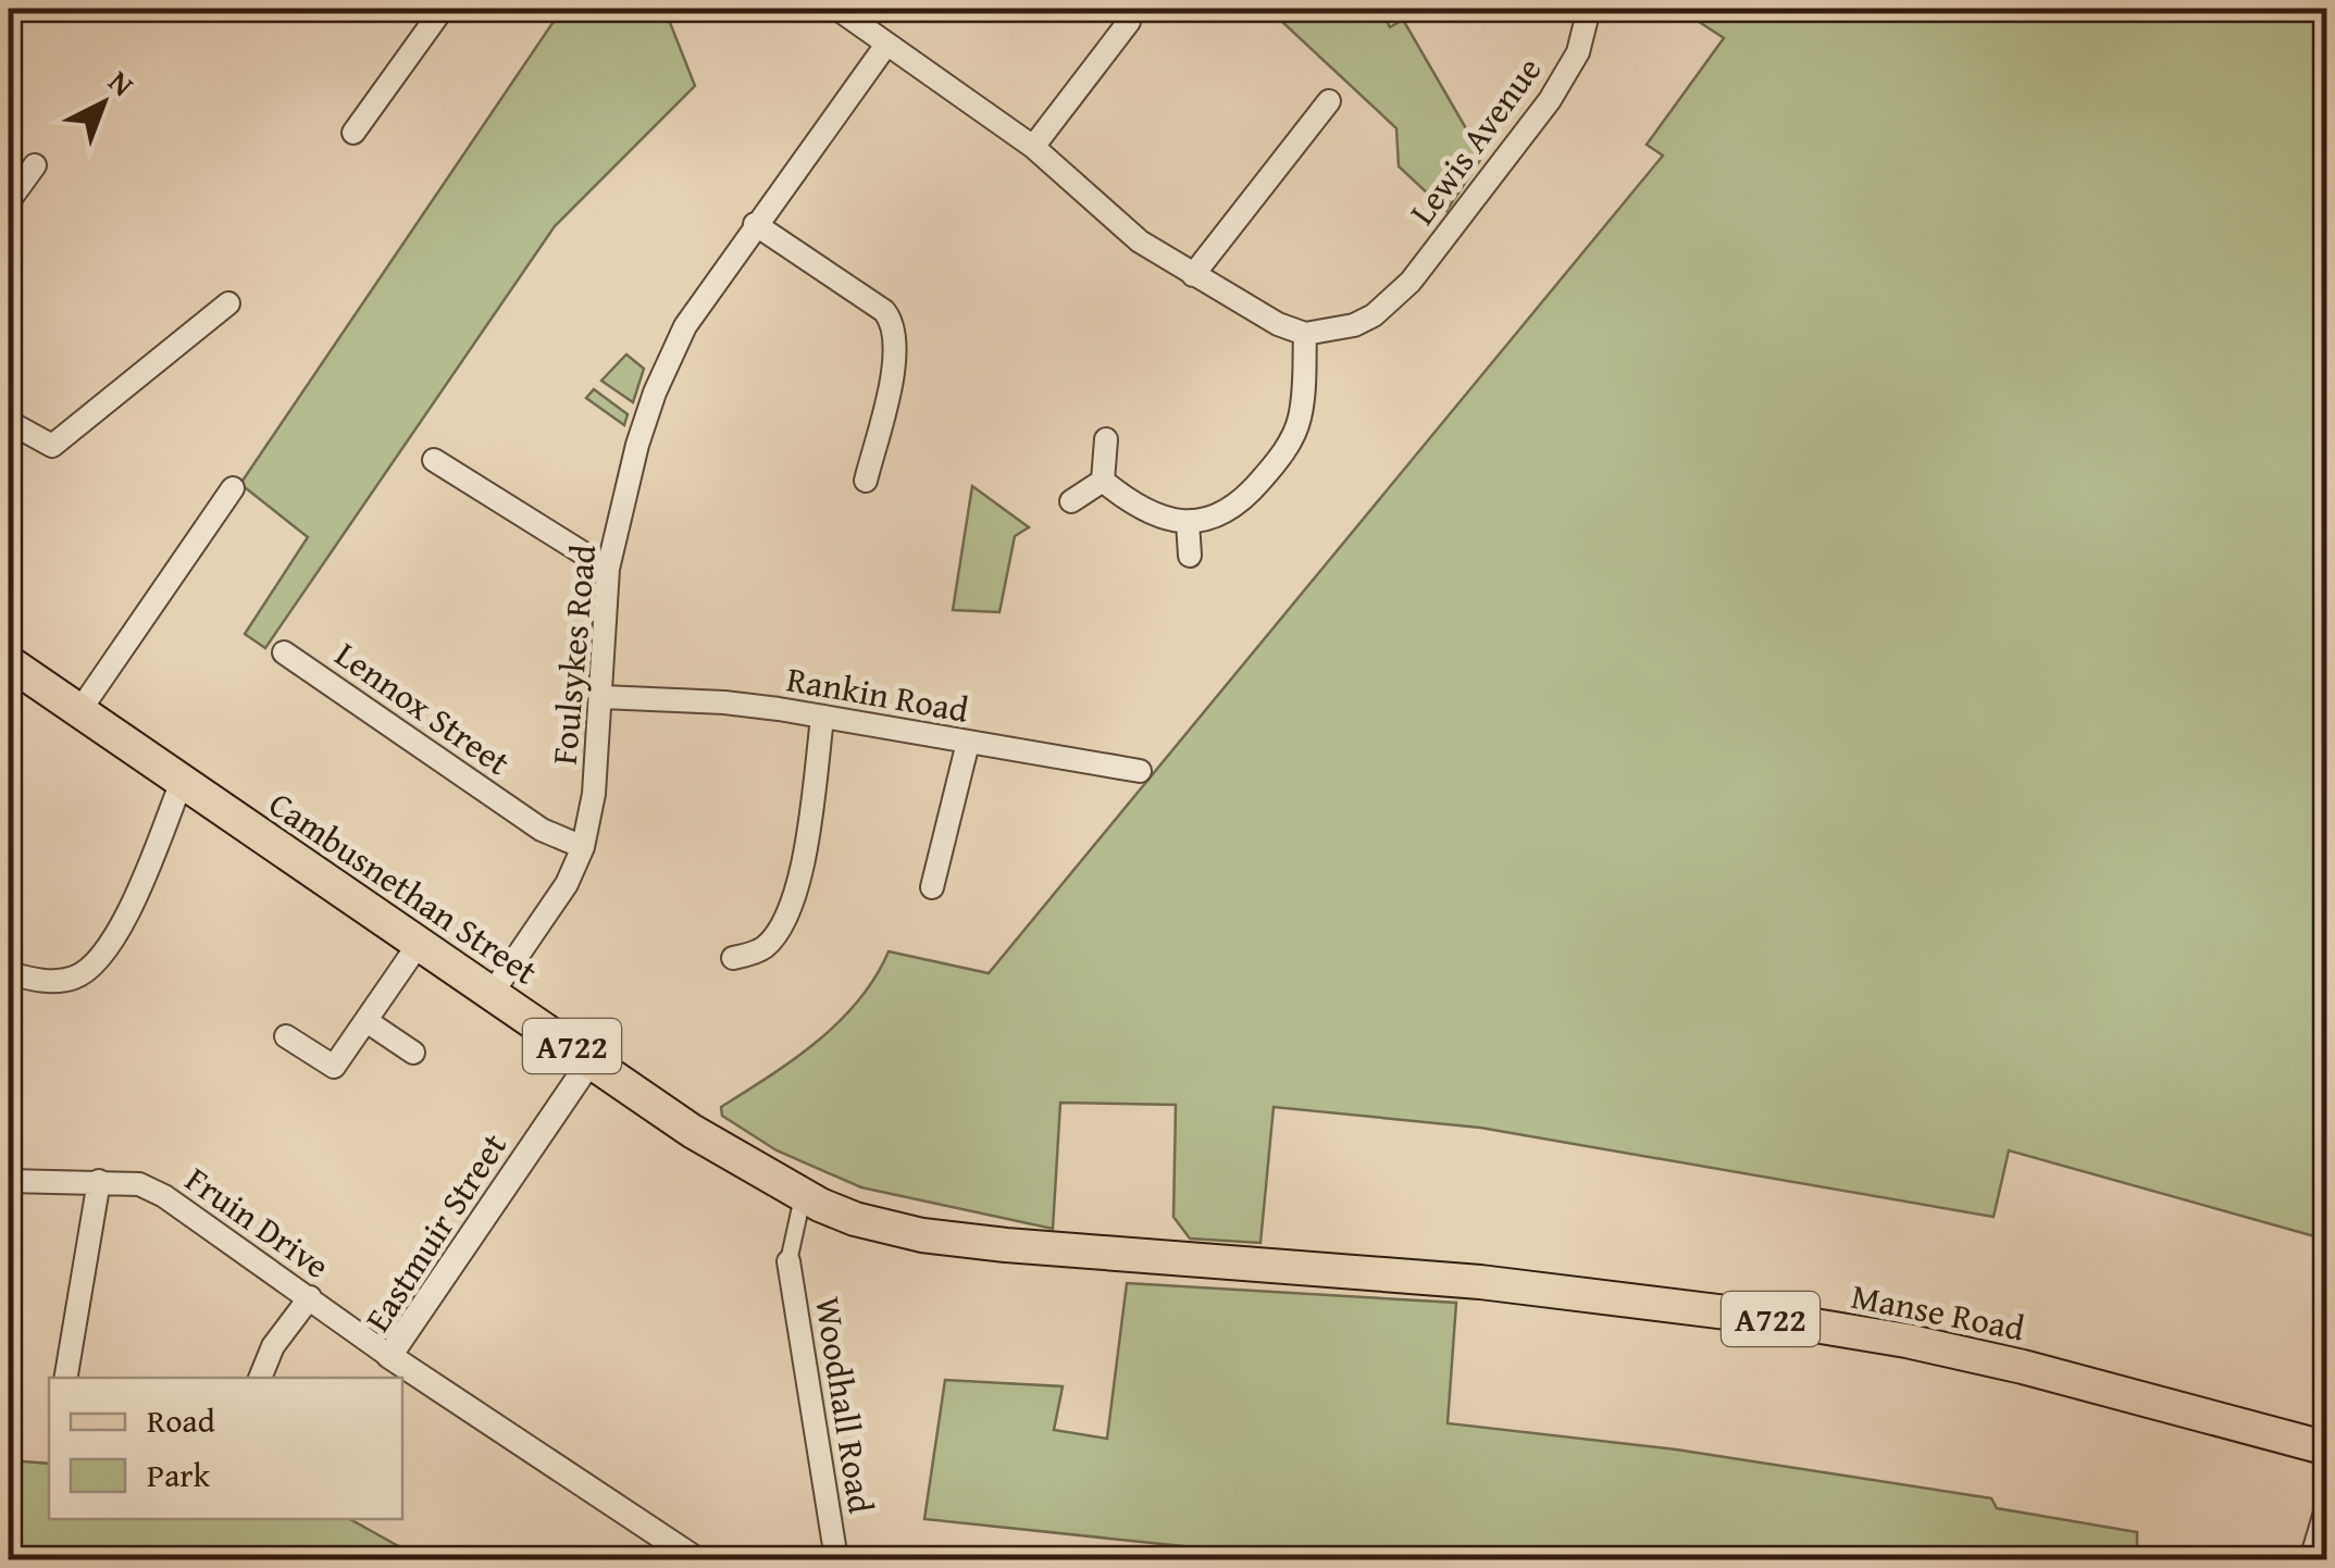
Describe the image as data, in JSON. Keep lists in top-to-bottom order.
{
  "streets": {
    "main road": ["Cambusnethan Street", "A722", "Manse Road"],
    "street": [
      "Lewis Avenue",
      "Foulsykes Road",
      "Rankin Road",
      "Lennox Street",
      "Fruin Drive",
      "Eastmuir Street",
      "Woodhall Road"
    ]
  },
  "crossings": [
    ["Foulsykes Road", "Rankin Road"],
    ["Foulsykes Road", "Lennox Street"],
    ["Foulsykes Road", "Cambusnethan Street"],
    ["Cambusnethan Street", "Eastmuir Street"],
    ["Cambusnethan Street", "Manse Road"],
    ["Fruin Drive", "Eastmuir Street"]
  ],
  "legend": ["Road", "Park"],
  "north": "top right"
}
